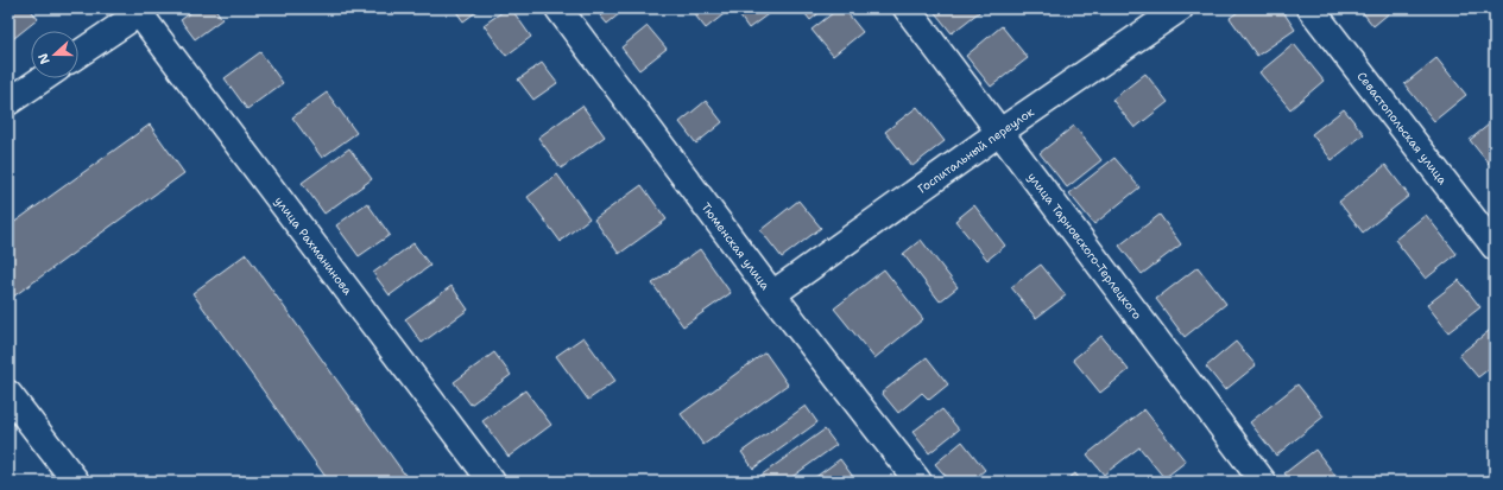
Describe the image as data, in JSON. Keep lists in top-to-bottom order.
{
  "streets": {
    "street": [
      "Севастопольская улица",
      "Госпитальный переулок",
      "улица Рахманинова",
      "Тюменская улица",
      "улица Тарновского-Терлецкого"
    ]
  },
  "crossings": [
    ["Госпитальный переулок", "Тюменская улица"],
    ["Госпитальный переулок", "улица Тарновского-Терлецкого"]
  ],
  "north": "left"
}
